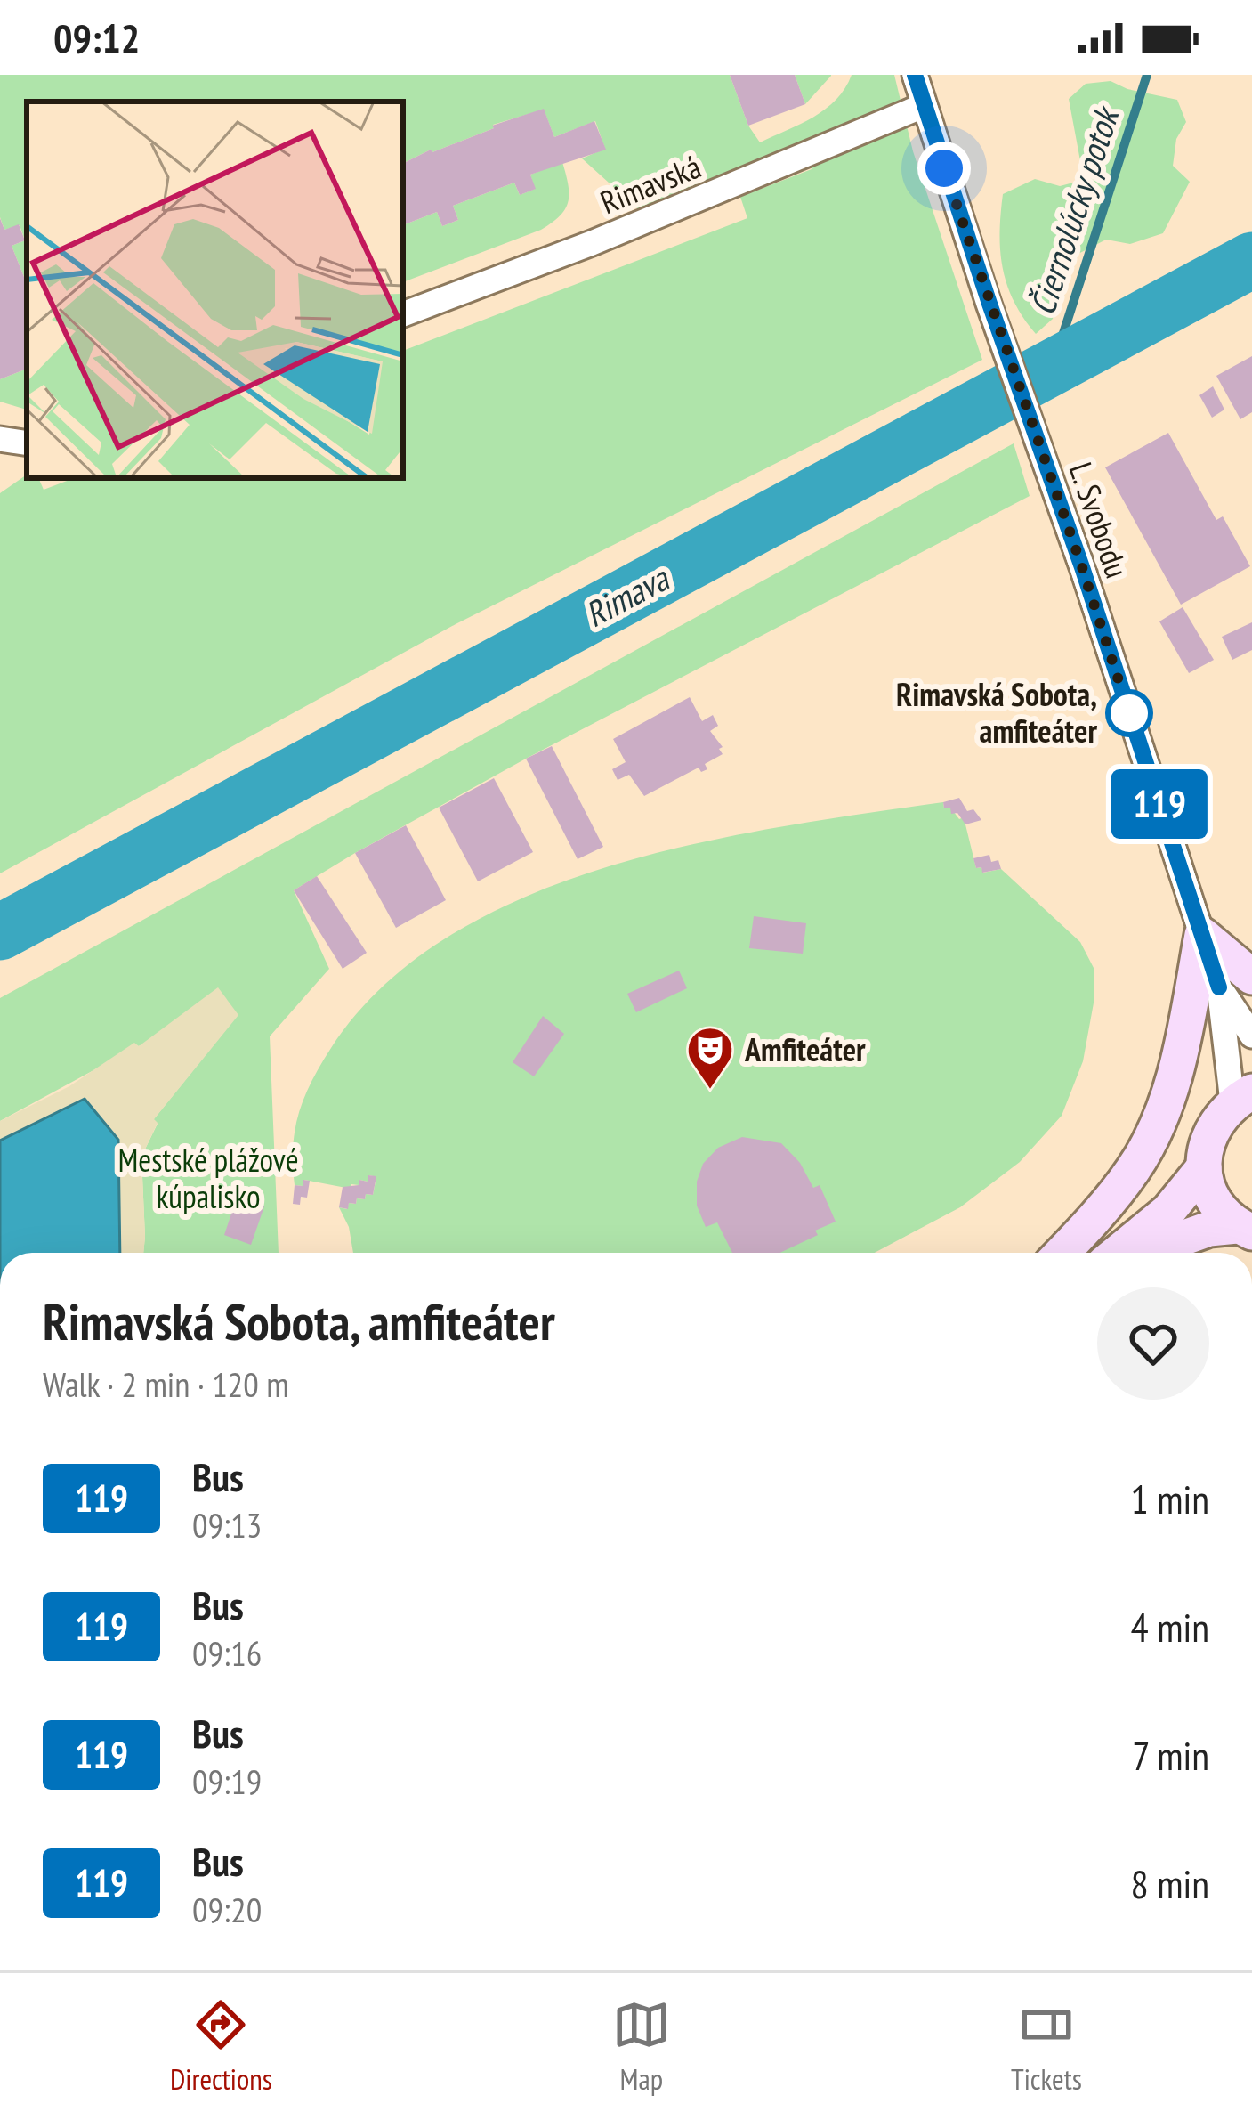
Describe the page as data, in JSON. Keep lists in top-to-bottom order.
{
  "streets": {
    "street": ["Rimavská", "L. Svobodu"]
  },
  "crossings": [
    ["Rimavská", "L. Svobodu"]
  ],
  "water": ["Čiernolúcky potok", "Rimava"],
  "parks": ["Mestské plážové kúpalisko"],
  "places": {
    "other": ["Rimavská Sobota, amfiteáter"],
    "theatre": ["Amfiteáter"]
  },
  "lines": ["bus line 119"],
  "page": {
    "status": "09:12",
    "on_map": "119",
    "heading": ["Rimavská Sobota, amfiteáter", "Walk · 2 min · 120 m"],
    "list": [
      {
        "mark": "119",
        "name": "Bus",
        "note": "09:13",
        "value": "1 min"
      },
      {
        "mark": "119",
        "name": "Bus",
        "note": "09:16",
        "value": "4 min"
      },
      {
        "mark": "119",
        "name": "Bus",
        "note": "09:19",
        "value": "7 min"
      },
      {
        "mark": "119",
        "name": "Bus",
        "note": "09:20",
        "value": "8 min"
      }
    ],
    "tabs": ["Directions", "Map", "Tickets"]
  }
}
